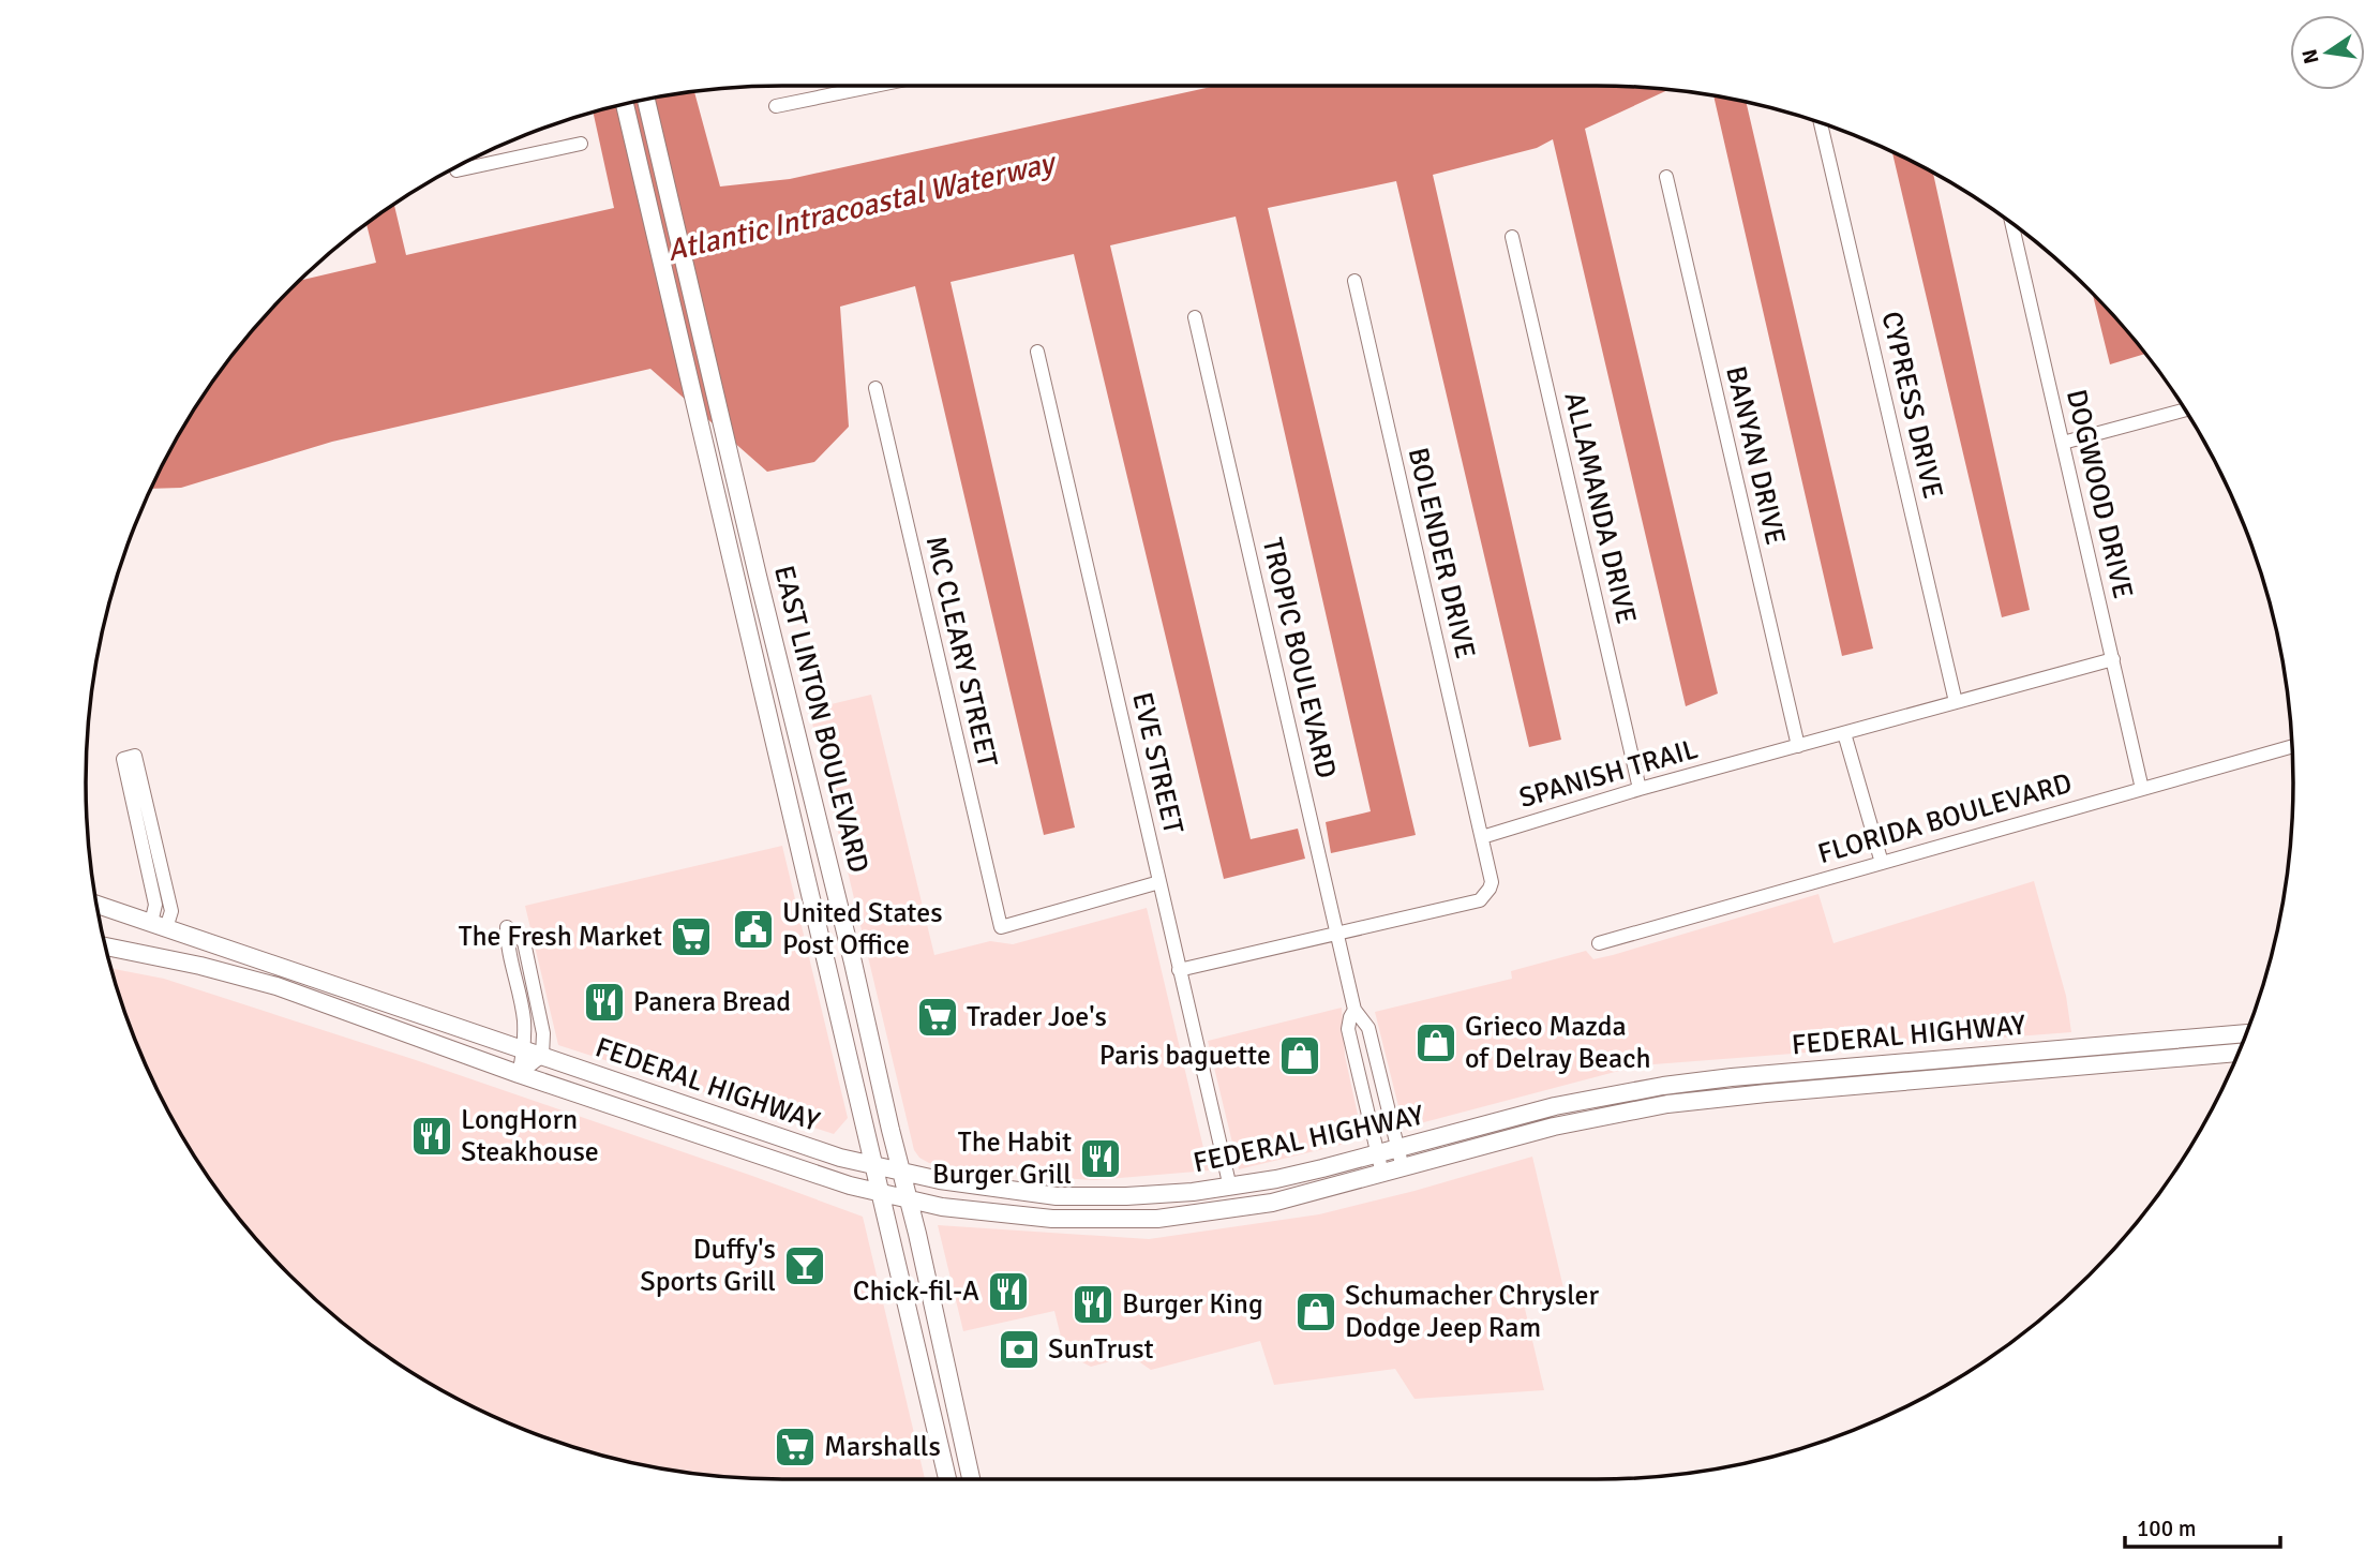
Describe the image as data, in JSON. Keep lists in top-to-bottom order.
{
  "streets": {
    "main road": ["EAST LINTON BOULEVARD", "FEDERAL HIGHWAY"],
    "street": [
      "CYPRESS DRIVE",
      "BANYAN DRIVE",
      "DOGWOOD DRIVE",
      "ALLAMANDA DRIVE",
      "BOLENDER DRIVE",
      "MC CLEARY STREET",
      "TROPIC BOULEVARD",
      "EVE STREET",
      "SPANISH TRAIL",
      "FLORIDA BOULEVARD"
    ]
  },
  "crossings": [
    ["CYPRESS DRIVE", "SPANISH TRAIL"],
    ["BANYAN DRIVE", "SPANISH TRAIL"],
    ["DOGWOOD DRIVE", "SPANISH TRAIL"],
    ["DOGWOOD DRIVE", "FLORIDA BOULEVARD"],
    ["ALLAMANDA DRIVE", "SPANISH TRAIL"],
    ["BOLENDER DRIVE", "SPANISH TRAIL"],
    ["MC CLEARY STREET", "EVE STREET"],
    ["TROPIC BOULEVARD", "FEDERAL HIGHWAY"],
    ["EAST LINTON BOULEVARD", "FEDERAL HIGHWAY"],
    ["EVE STREET", "FEDERAL HIGHWAY"]
  ],
  "water": ["Atlantic Intracoastal Waterway"],
  "places": {
    "public building": ["United States Post Office"],
    "supermarket": ["The Fresh Market", "Trader Joe's", "Marshalls"],
    "restaurant": [
      "Panera Bread",
      "LongHorn Steakhouse",
      "The Habit Burger Grill",
      "Chick-fil-A",
      "Burger King"
    ],
    "shop": ["Grieco Mazda of Delray Beach", "Paris baguette", "Schumacher Chrysler Dodge Jeep Ram"],
    "bar": ["Duffy's Sports Grill"],
    "bank": ["SunTrust"]
  },
  "scale_bar": "100 m",
  "north": "left"
}
